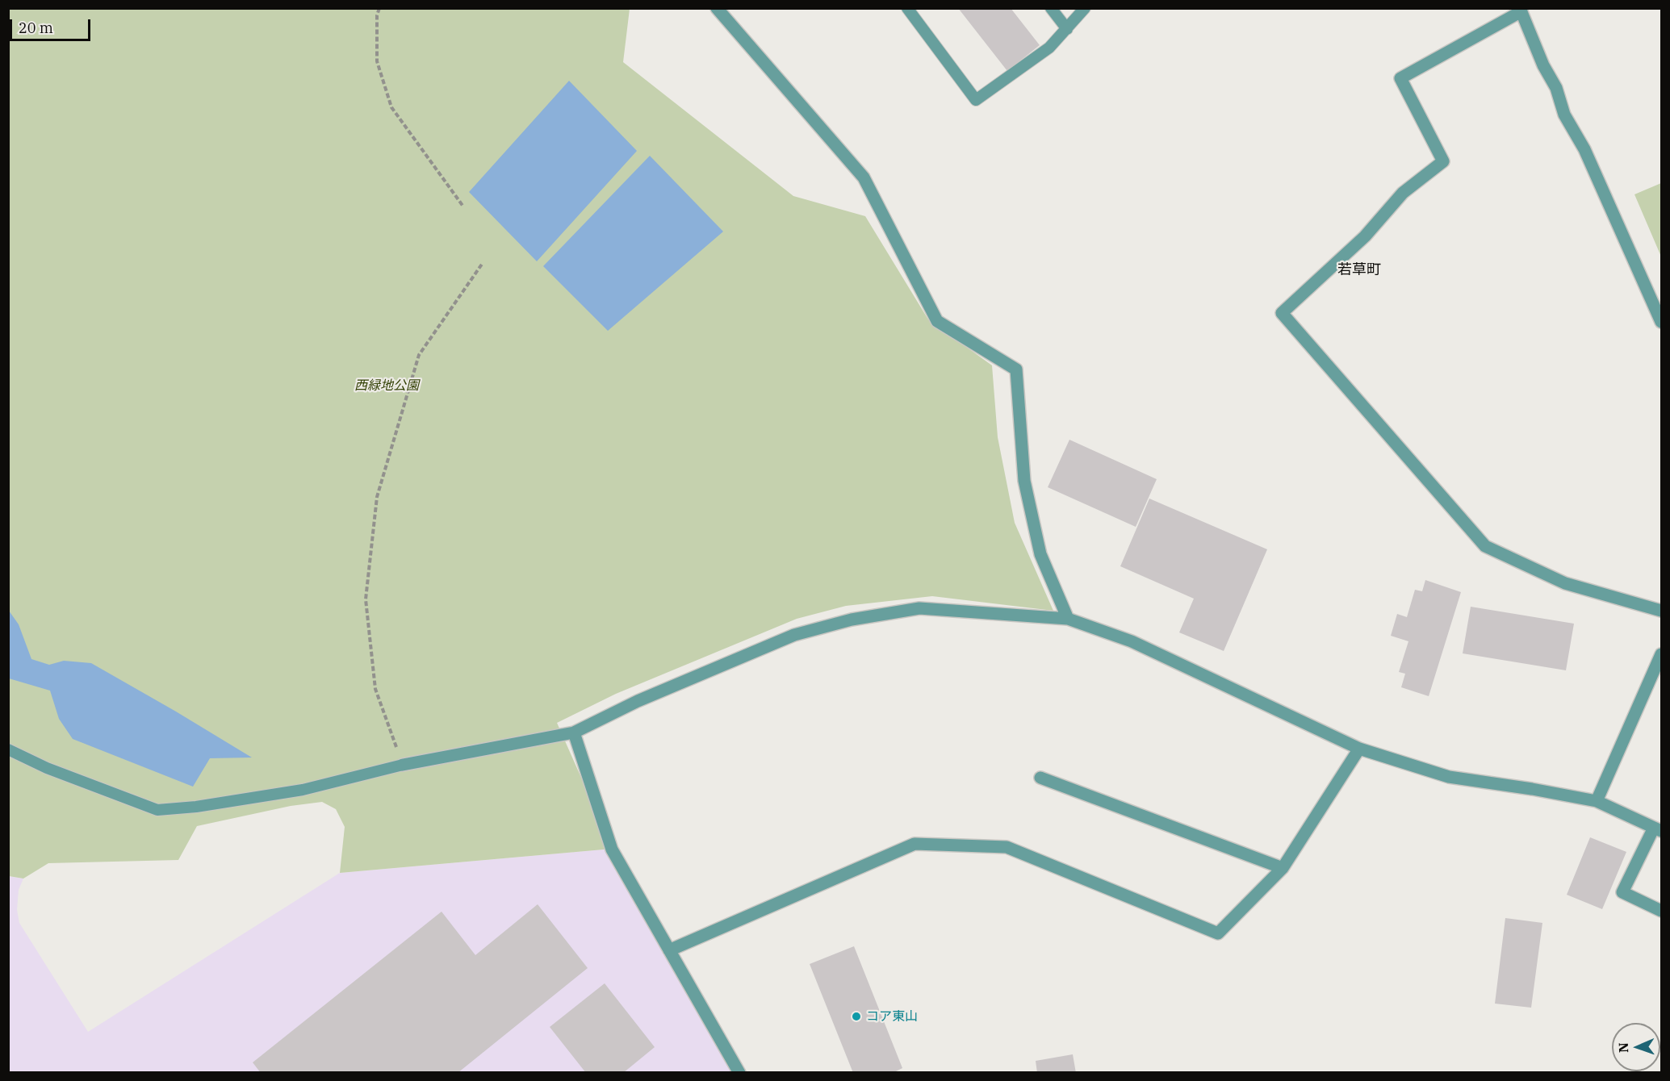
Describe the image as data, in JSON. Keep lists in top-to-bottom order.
{
  "districts": ["若草町"],
  "parks": ["西緑地公園"],
  "places": ["コア東山"],
  "scale_bar": "20 m",
  "north": "left"
}
